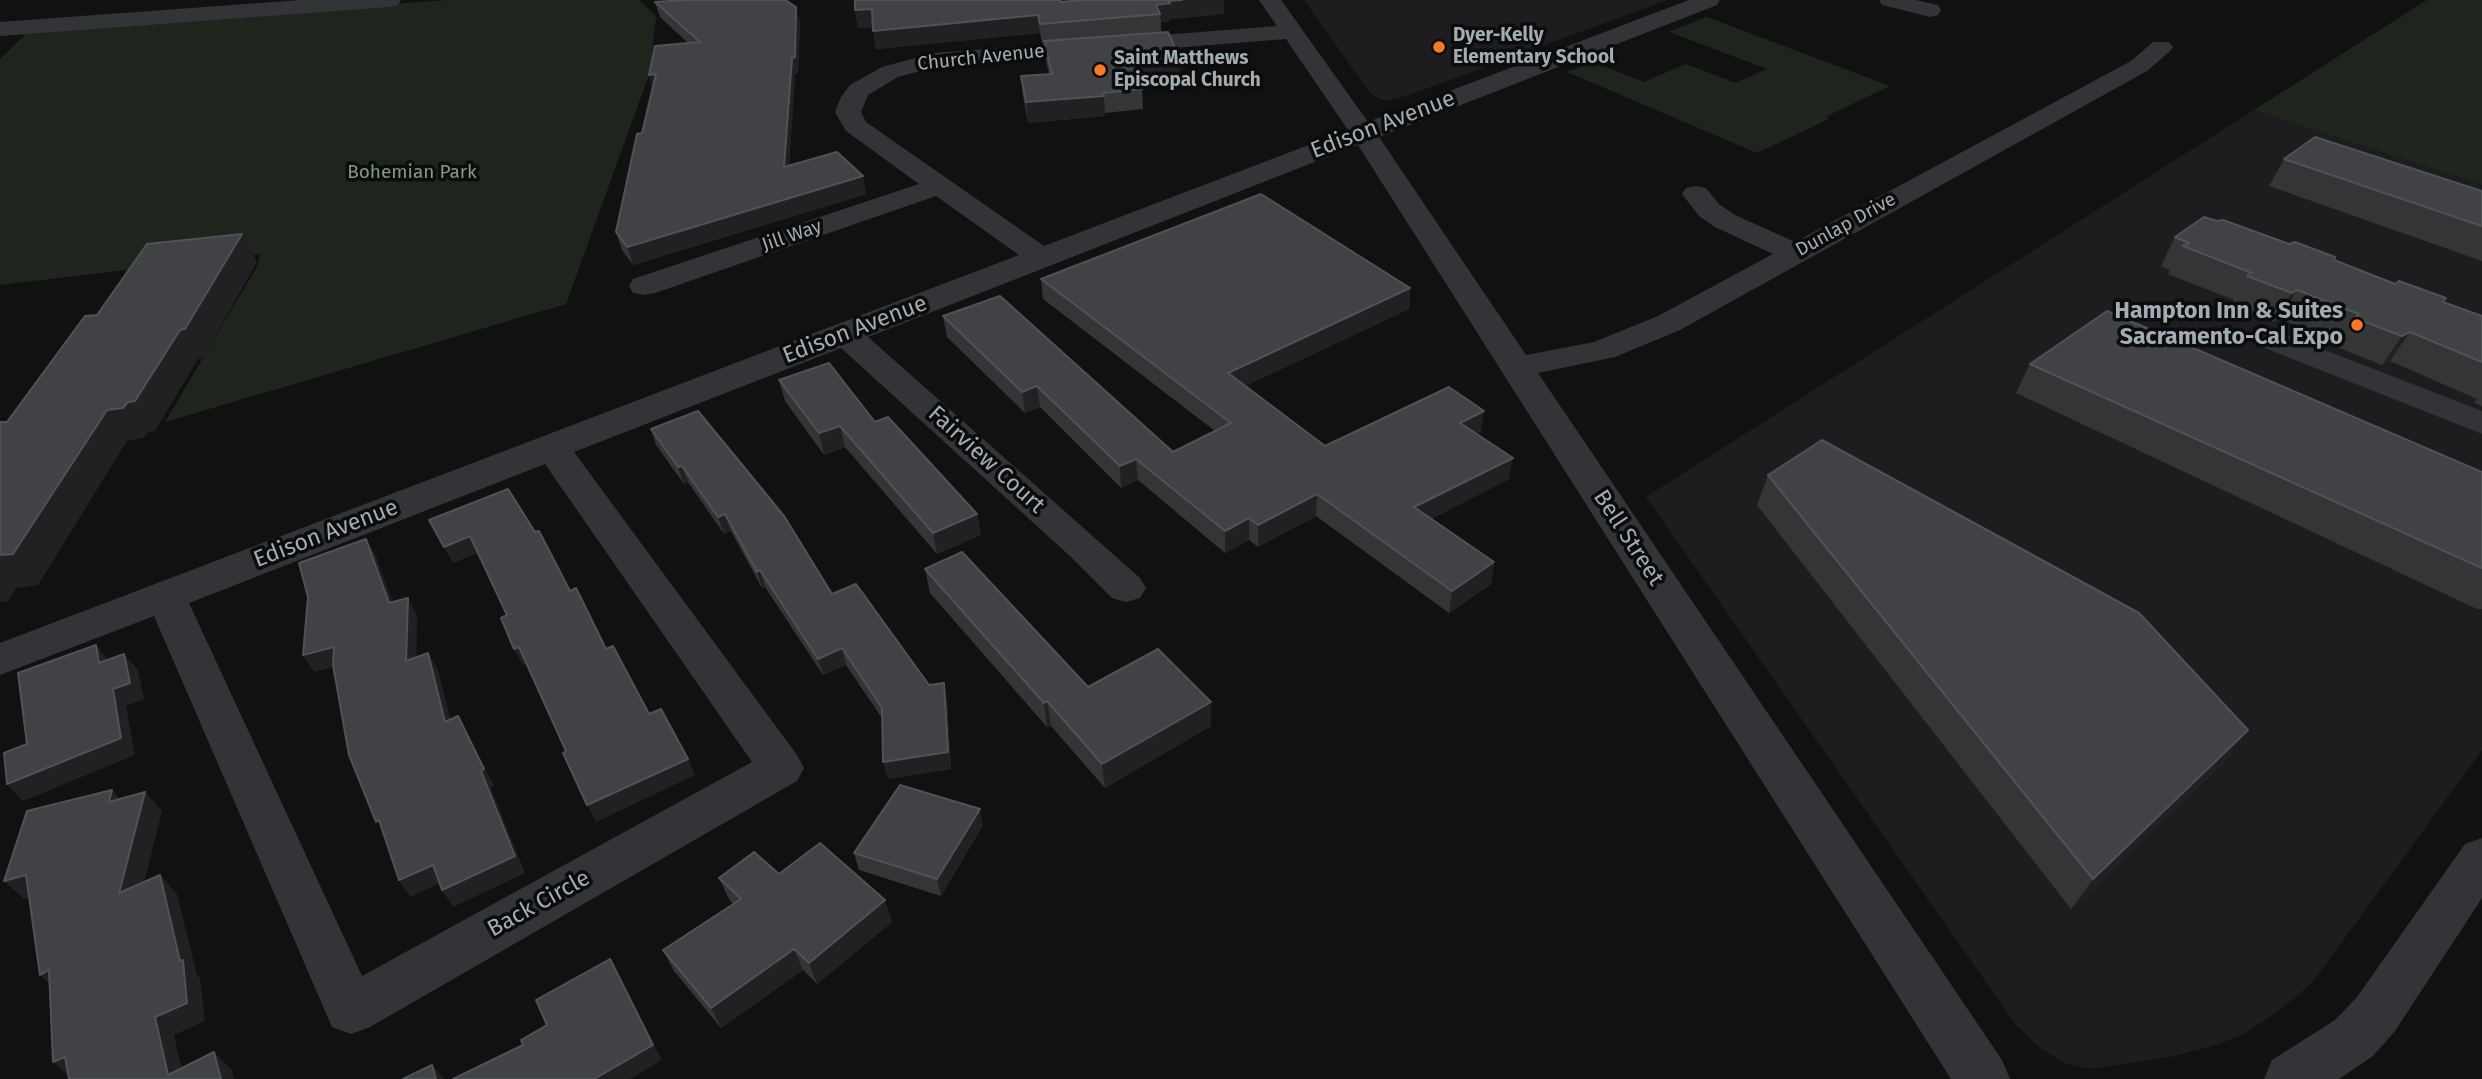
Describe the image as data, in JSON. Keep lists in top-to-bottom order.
{
  "streets": {
    "street": [
      "Church Avenue",
      "Edison Avenue",
      "Dunlap Drive",
      "Jill Way",
      "Fairview Court",
      "Bell Street",
      "Back Circle"
    ]
  },
  "crossings": [
    ["Church Avenue", "Edison Avenue"],
    ["Church Avenue", "Jill Way"],
    ["Church Avenue", "Bell Street"],
    ["Edison Avenue", "Fairview Court"],
    ["Edison Avenue", "Bell Street"],
    ["Edison Avenue", "Back Circle"],
    ["Dunlap Drive", "Bell Street"]
  ],
  "parks": ["Bohemian Park"],
  "places": ["Dyer-Kelly Elementary School", "Saint Matthews Episcopal Church", "Hampton Inn & Suites Sacramento-Cal Expo"]
}
